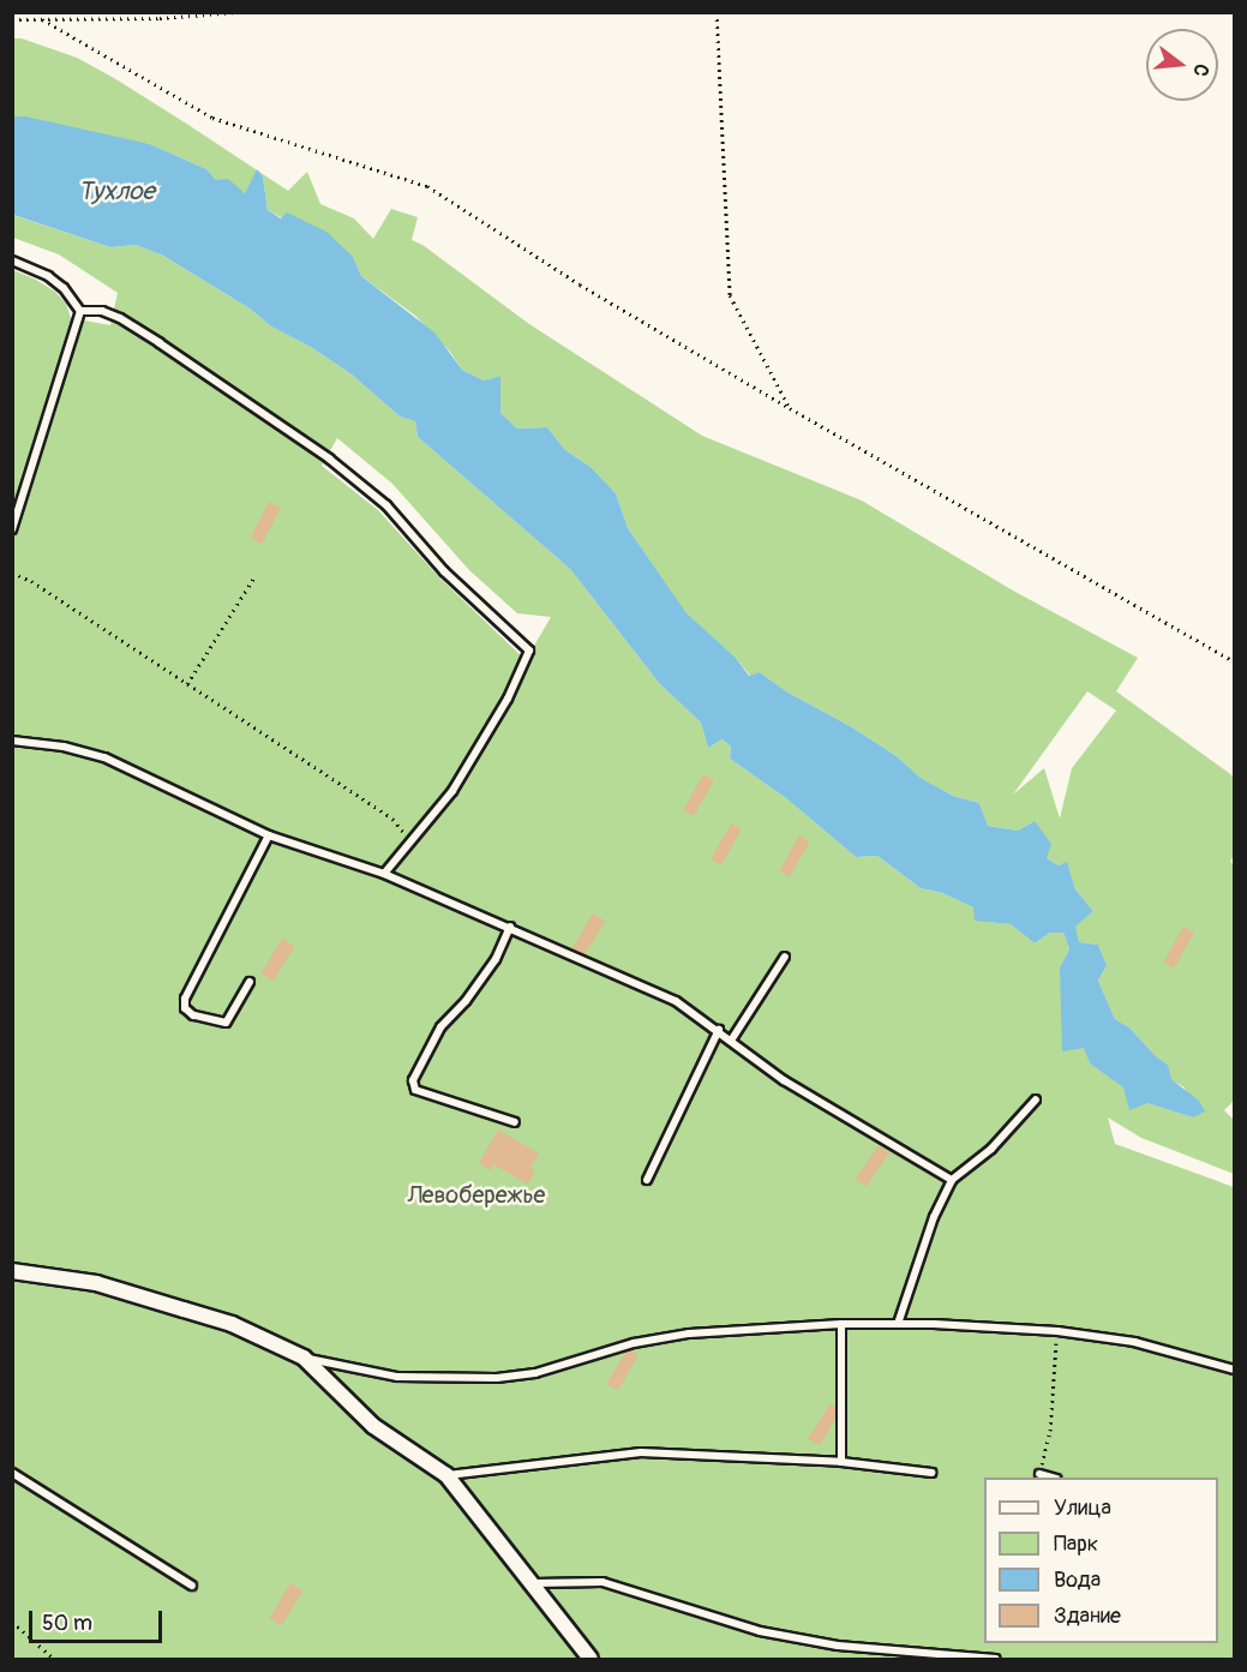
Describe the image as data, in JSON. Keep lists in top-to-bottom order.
{
  "water": ["Тухлое"],
  "parks": ["Левобережье"],
  "legend": [
    "Улица",
    "Парк",
    "Вода",
    "Здание"
  ],
  "scale_bar": "50 m",
  "north": "right"
}
